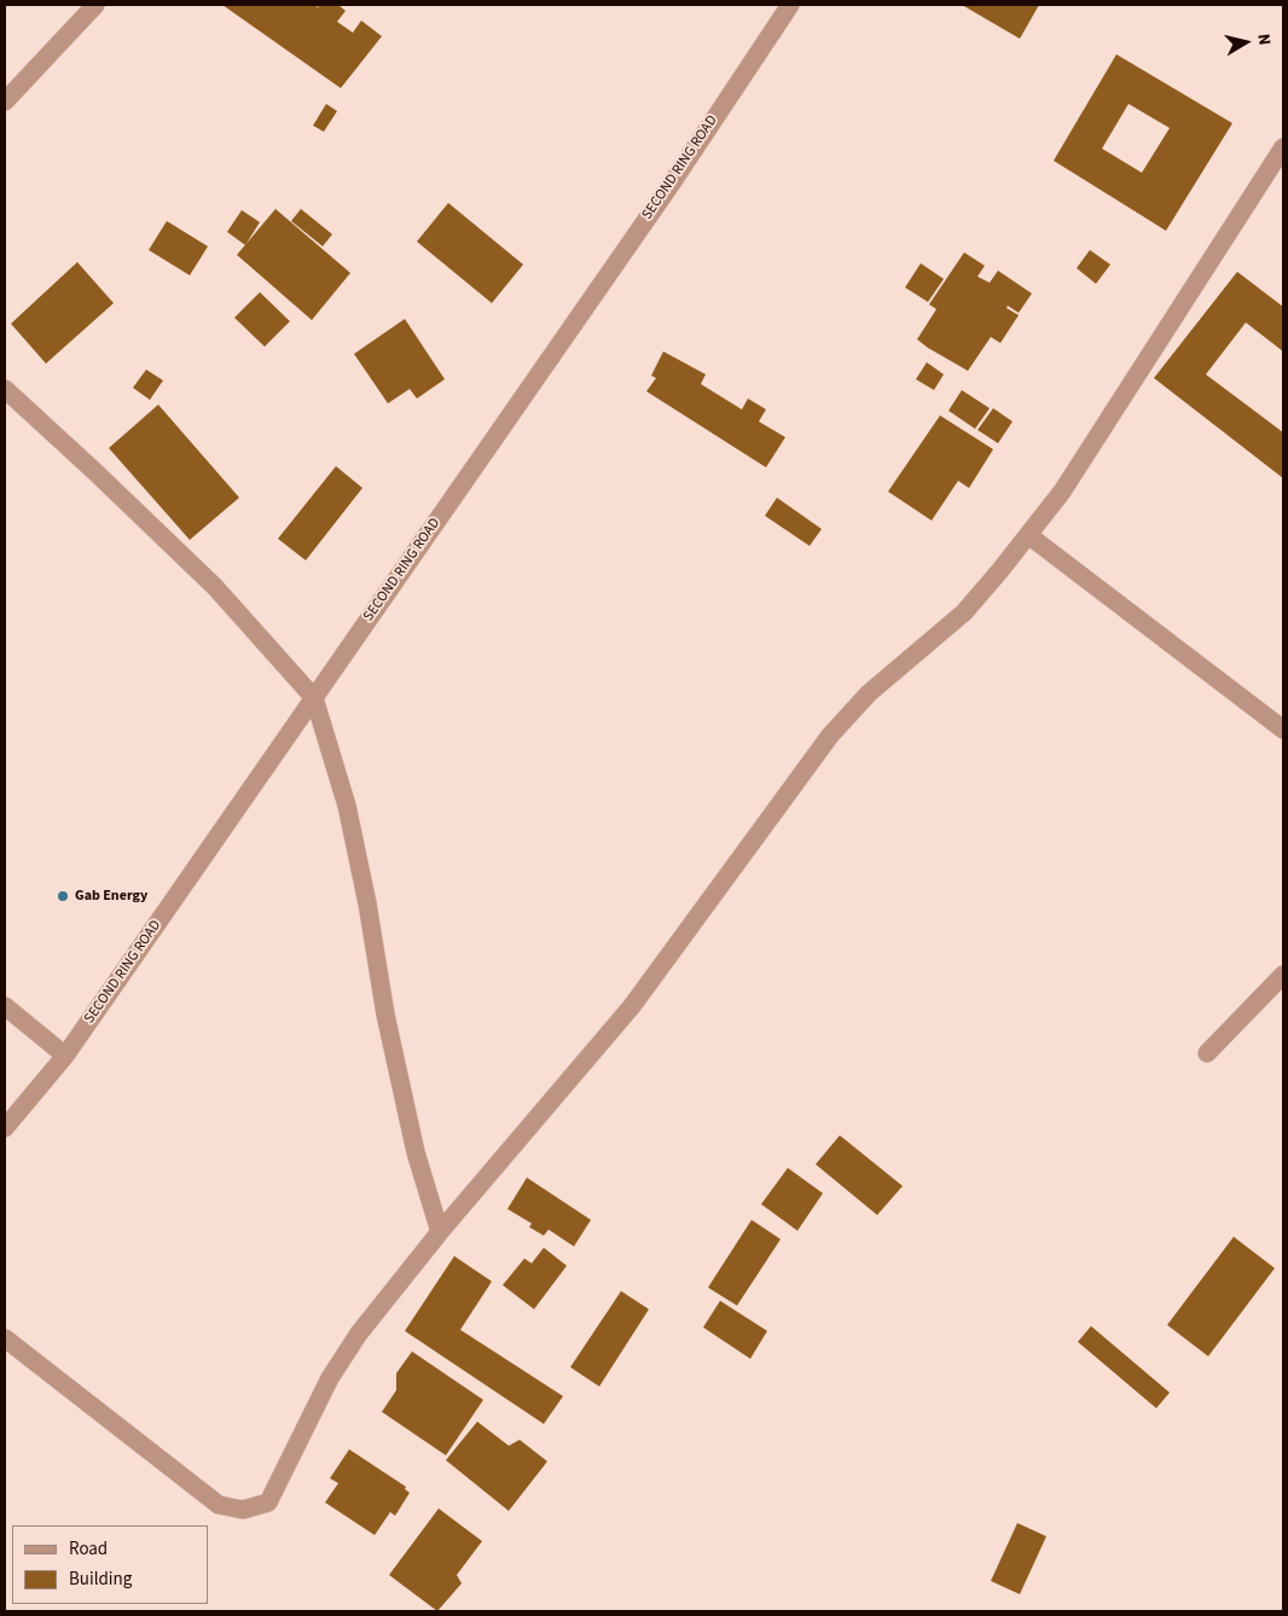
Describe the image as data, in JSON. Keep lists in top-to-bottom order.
{
  "streets": {
    "street": ["SECOND RING ROAD"]
  },
  "places": ["Gab Energy"],
  "legend": ["Road", "Building"],
  "north": "right"
}
